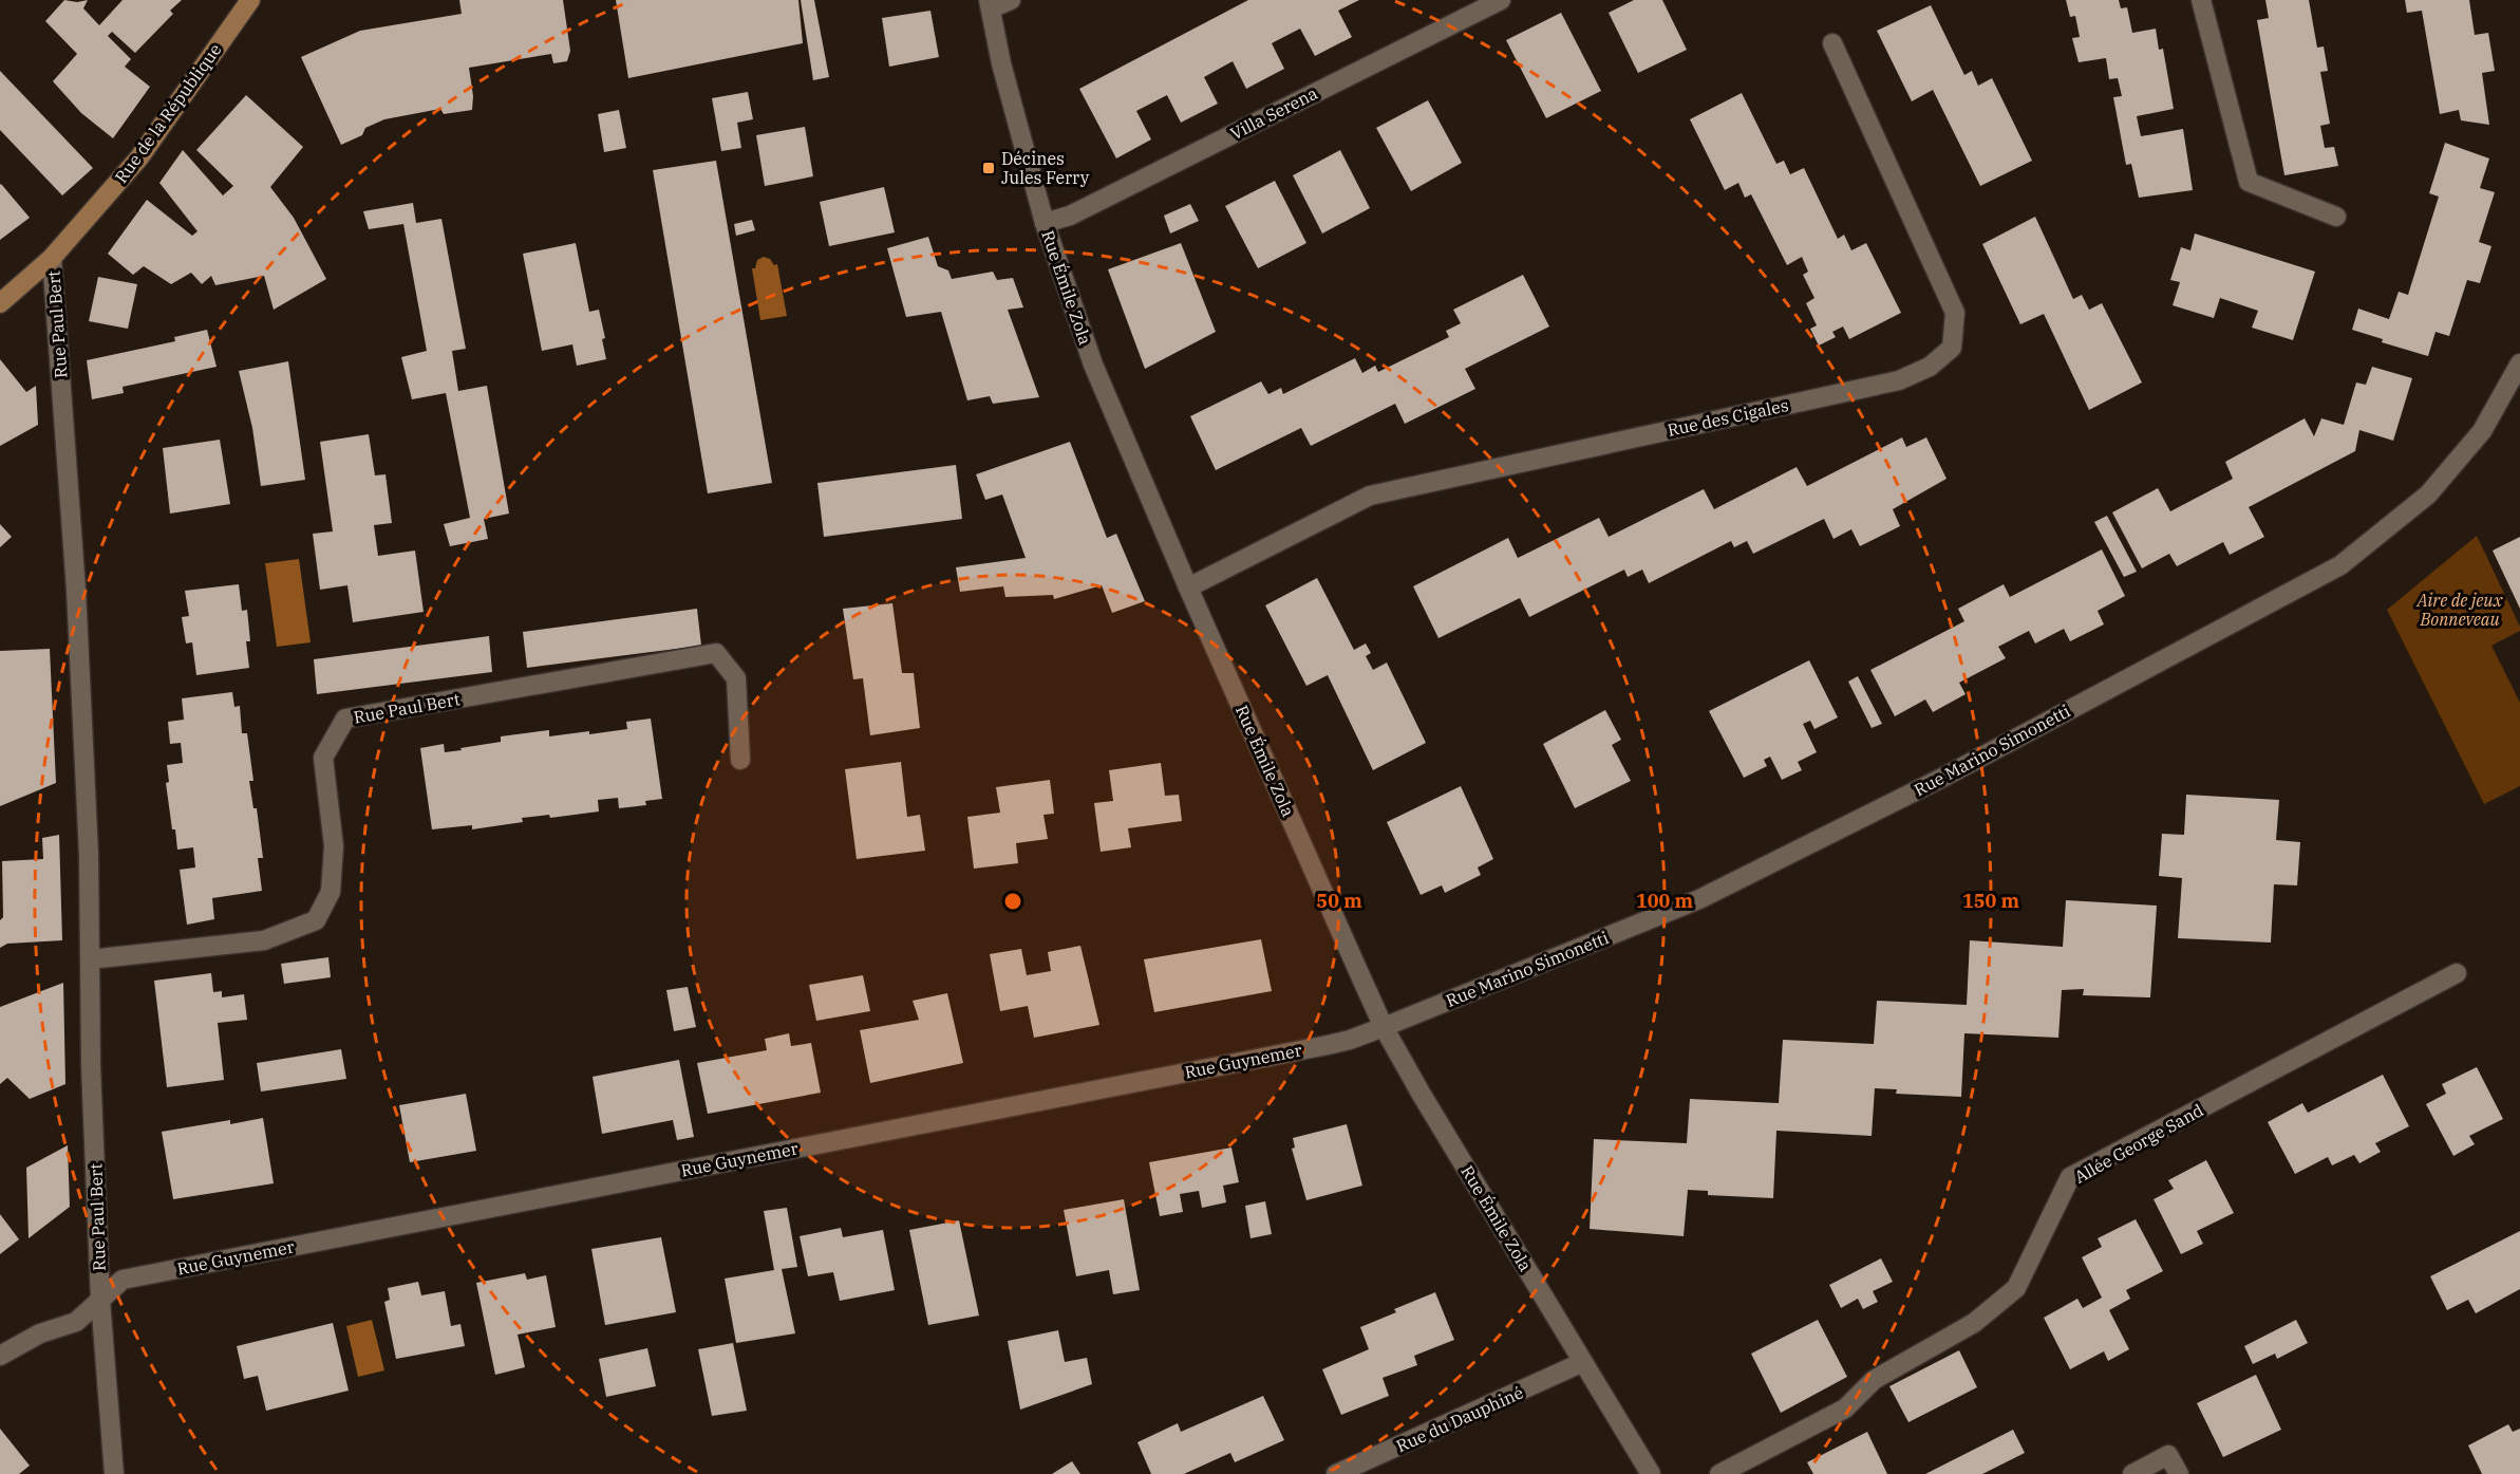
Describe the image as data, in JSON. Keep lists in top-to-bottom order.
{
  "streets": {
    "street": [
      "Rue de la République",
      "Villa Serena",
      "Rue Émile Zola",
      "Rue Paul Bert",
      "Rue des Cigales",
      "Rue Marino Simonetti",
      "Rue Guynemer",
      "Allée George Sand",
      "Rue du Dauphiné"
    ]
  },
  "crossings": [
    ["Rue de la République", "Rue Paul Bert"],
    ["Villa Serena", "Rue Émile Zola"],
    ["Rue Émile Zola", "Rue des Cigales"],
    ["Rue Émile Zola", "Rue Marino Simonetti"],
    ["Rue Émile Zola", "Rue Guynemer"],
    ["Rue Émile Zola", "Rue du Dauphiné"],
    ["Rue Paul Bert", "Rue Guynemer"],
    ["Rue Marino Simonetti", "Rue Guynemer"]
  ],
  "parks": ["Aire de jeux Bonneveau"],
  "places": {
    "transit": ["Décines Jules Ferry"]
  },
  "rings": ["50 m", "100 m", "150 m"]
}
